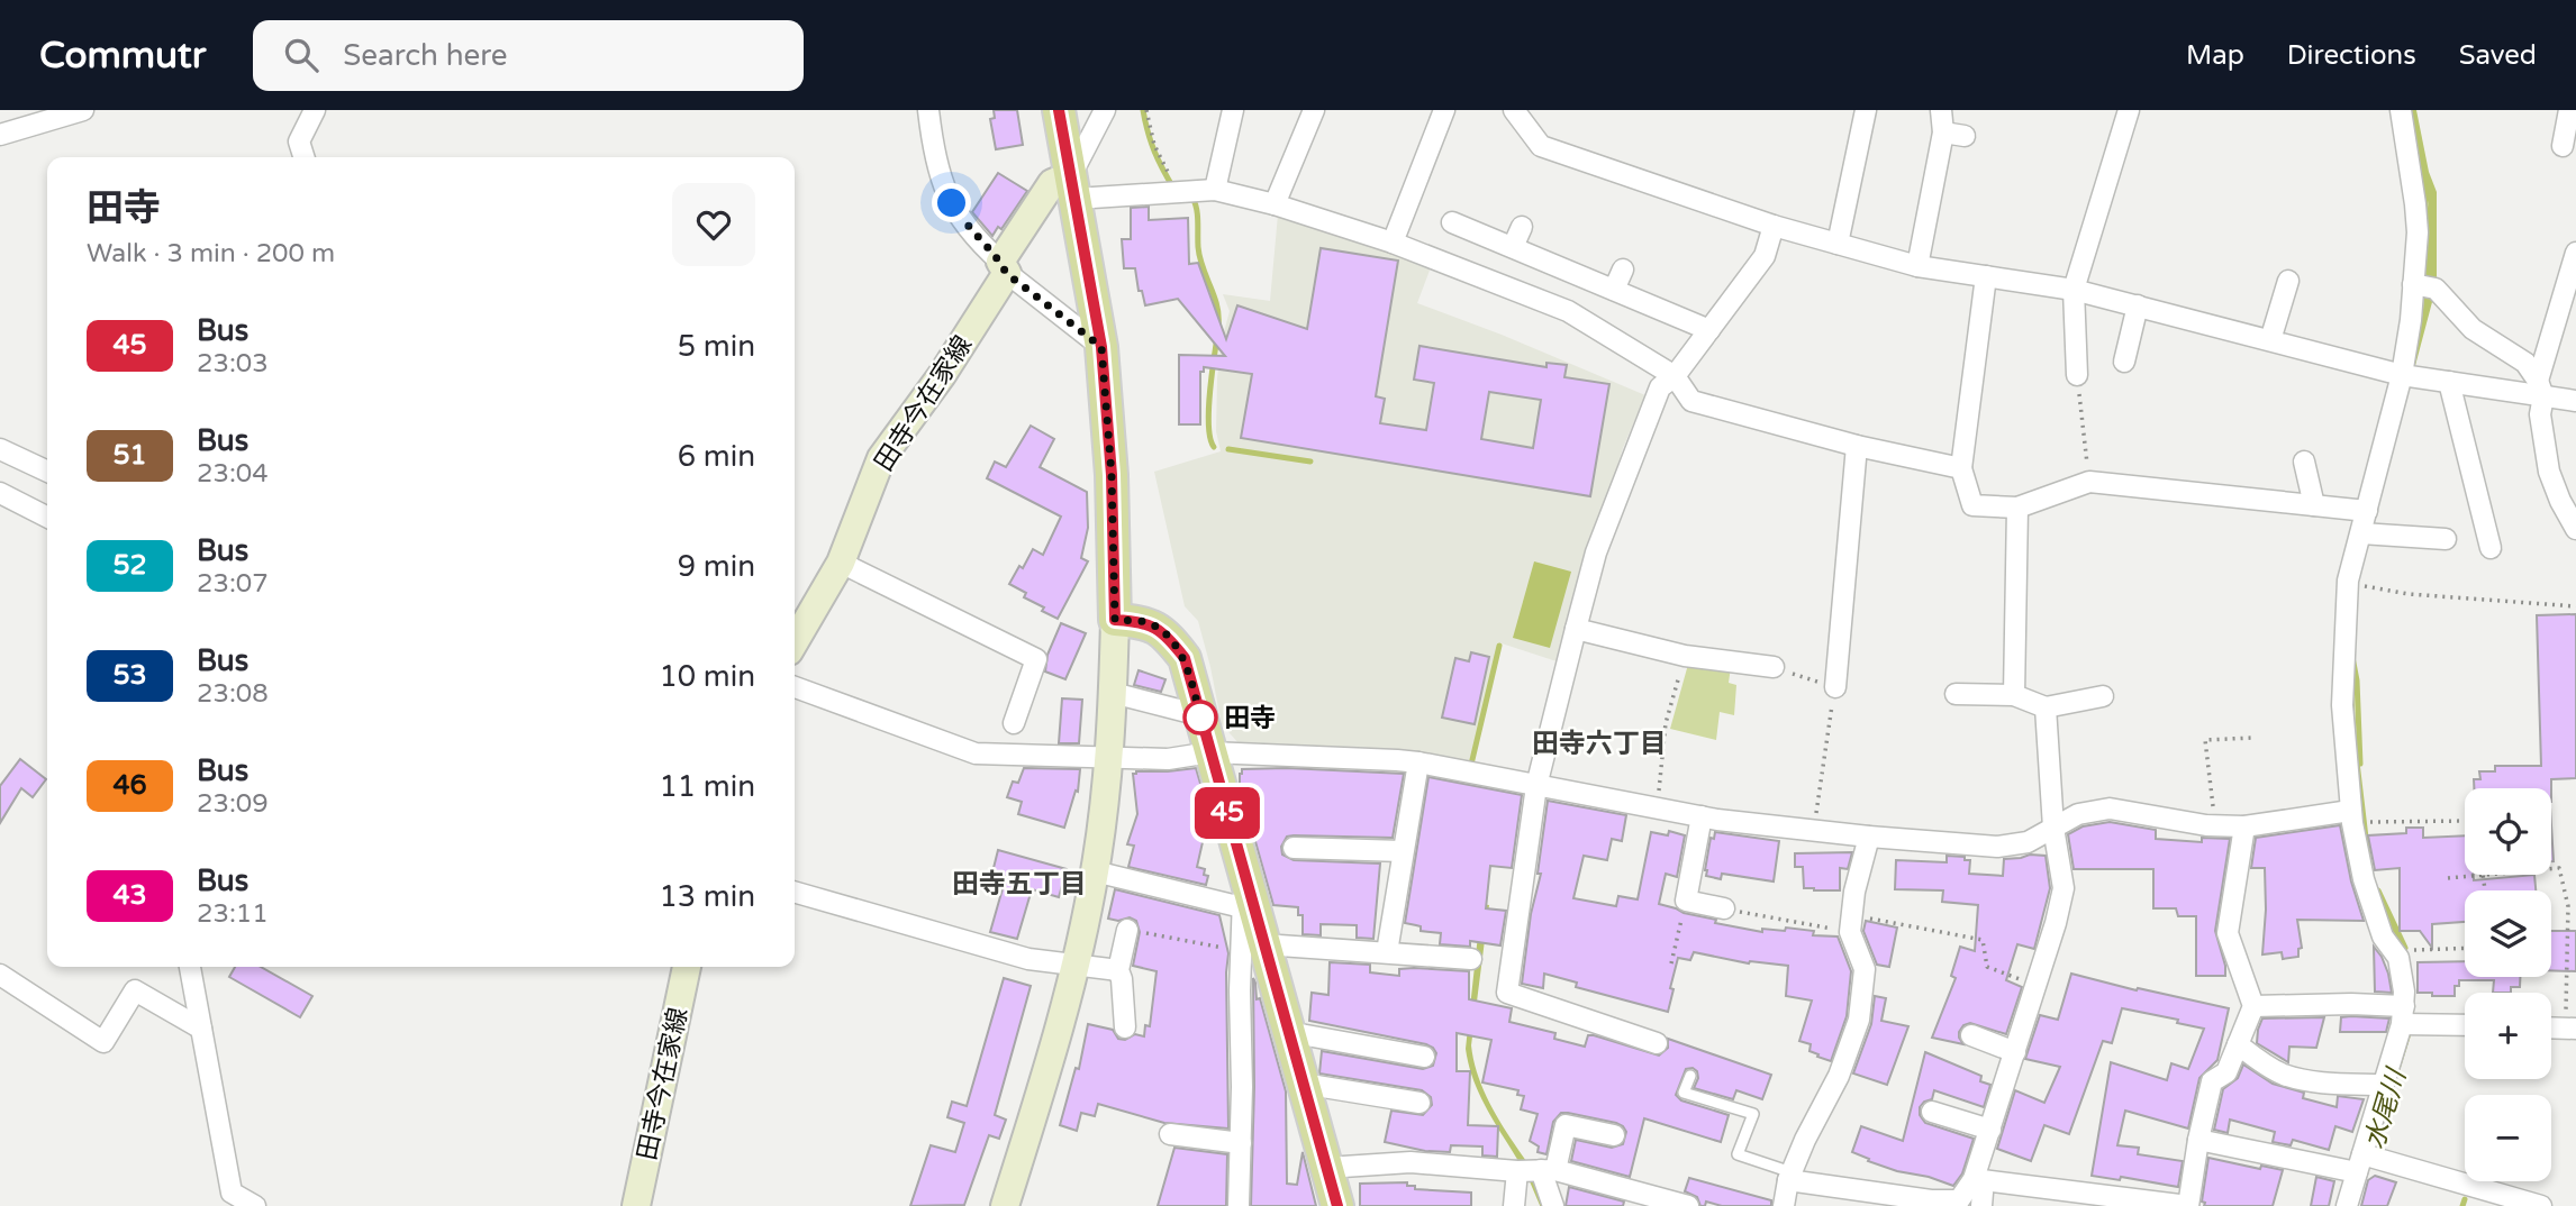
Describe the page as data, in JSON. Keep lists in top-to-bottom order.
{
  "streets": {
    "main road": ["田寺今在家線"]
  },
  "districts": ["田寺六丁目", "田寺五丁目"],
  "water": ["水尾川"],
  "places": ["田寺"],
  "lines": ["bus line 45"],
  "page": {
    "header": "Commutr",
    "search": "Search here",
    "nav": ["Map", "Directions", "Saved"],
    "on_map": "45",
    "heading": ["田寺", "Walk · 3 min · 200 m"],
    "list": [
      {
        "mark": "45",
        "name": "Bus",
        "note": "23:03",
        "value": "5 min"
      },
      {
        "mark": "51",
        "name": "Bus",
        "note": "23:04",
        "value": "6 min"
      },
      {
        "mark": "52",
        "name": "Bus",
        "note": "23:07",
        "value": "9 min"
      },
      {
        "mark": "53",
        "name": "Bus",
        "note": "23:08",
        "value": "10 min"
      },
      {
        "mark": "46",
        "name": "Bus",
        "note": "23:09",
        "value": "11 min"
      },
      {
        "mark": "43",
        "name": "Bus",
        "note": "23:11",
        "value": "13 min"
      }
    ],
    "map_buttons": ["+", "−"]
  }
}
